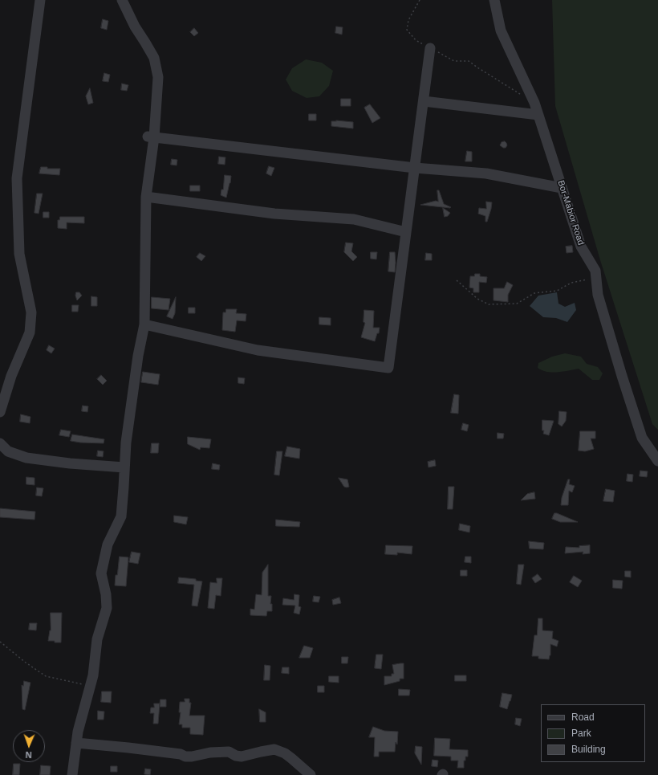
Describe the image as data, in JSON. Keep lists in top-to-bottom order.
{
  "streets": {
    "street": ["Bor-Mabior Road"]
  },
  "legend": ["Road", "Park", "Building"],
  "north": "bottom"
}
